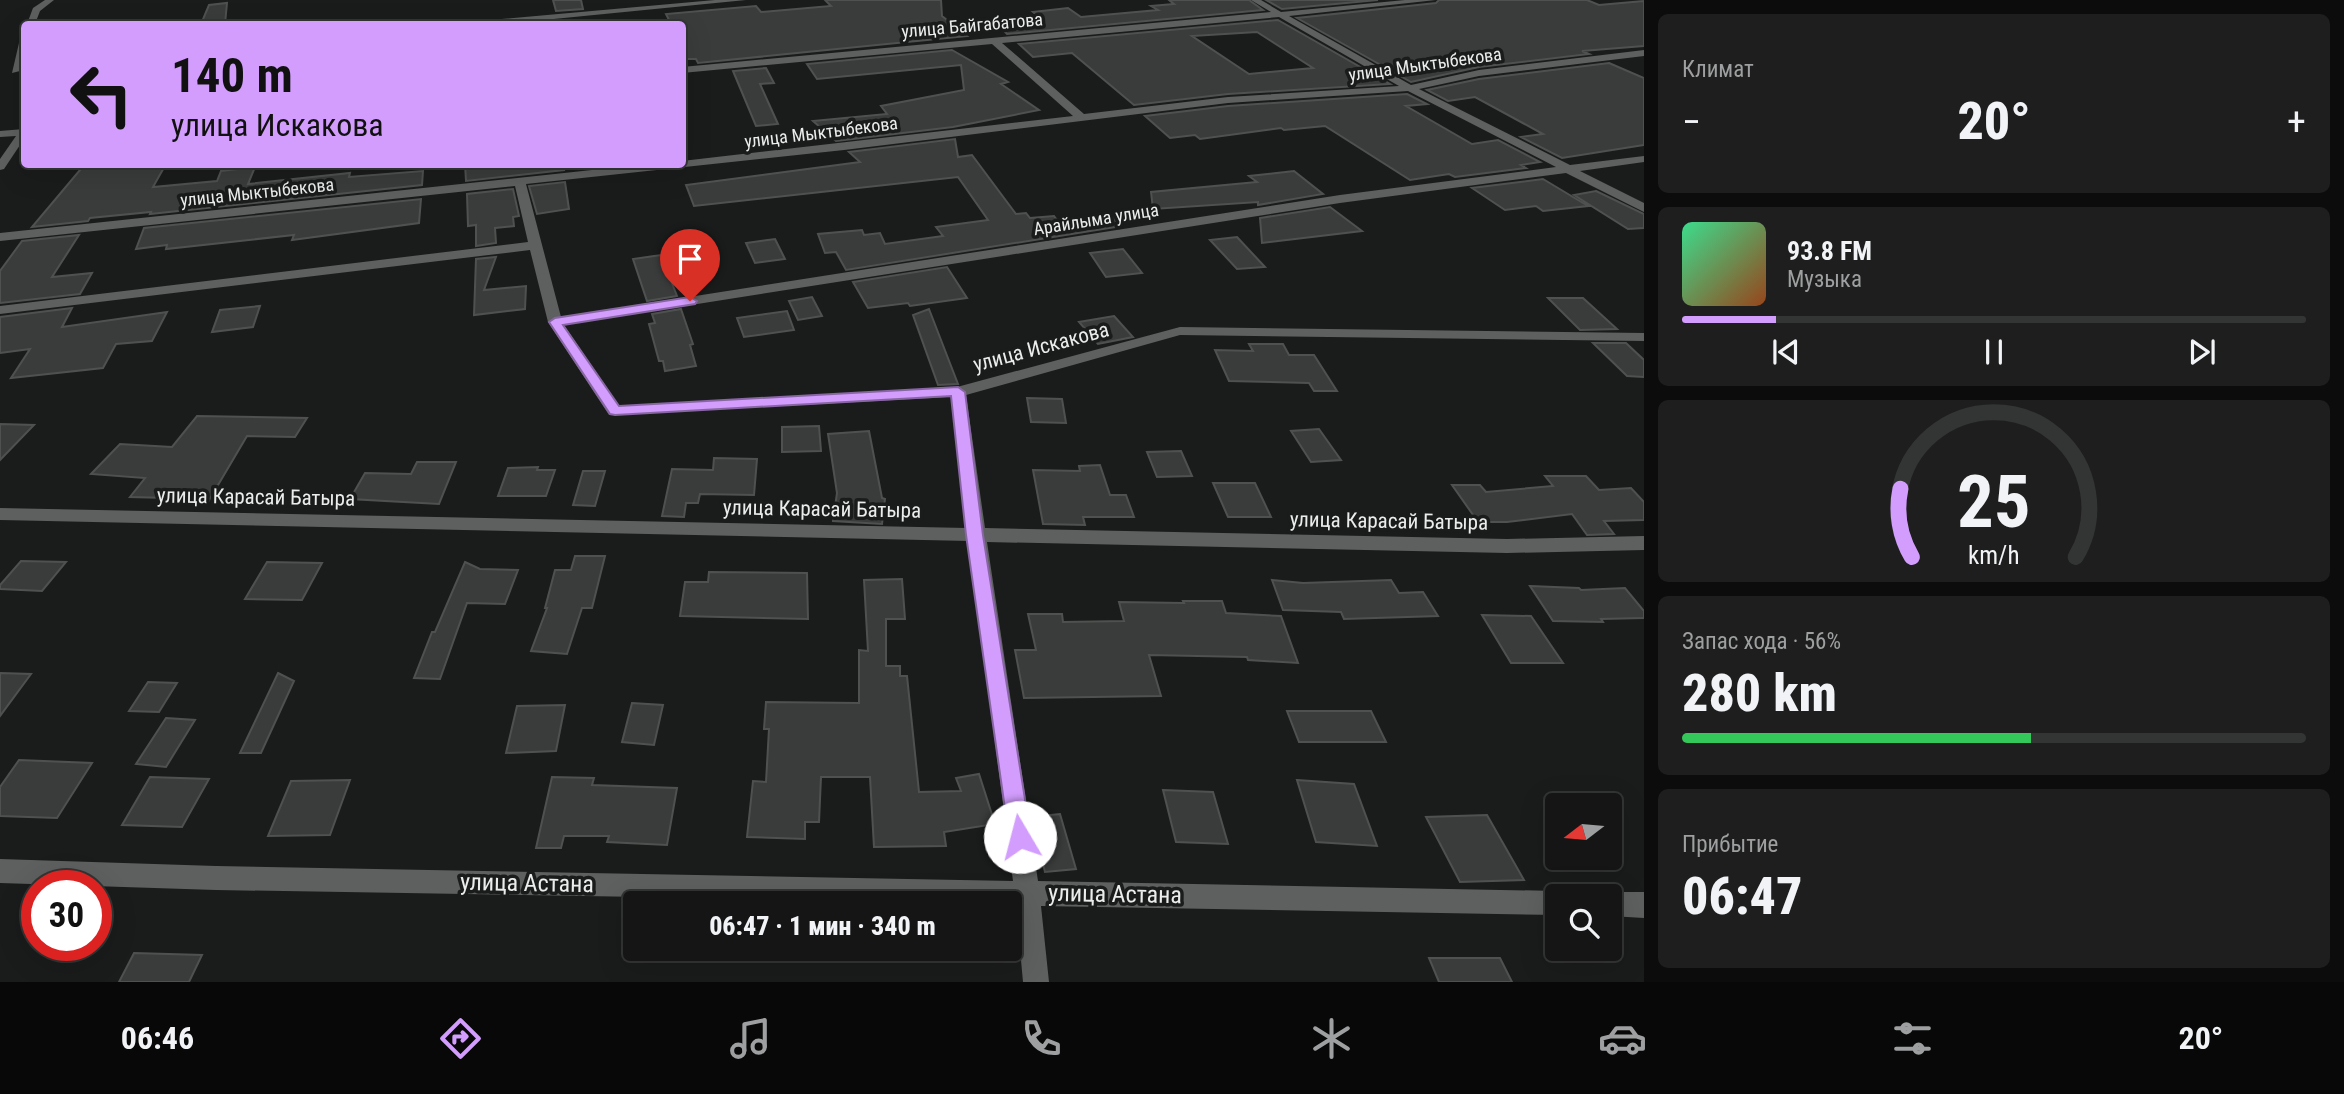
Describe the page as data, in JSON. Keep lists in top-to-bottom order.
{
  "streets": {
    "street": [
      "улица Байгабатова",
      "улица Мыктыбекова",
      "Арайлыма улица",
      "улица Искакова",
      "улица Карасай Батыра",
      "улица Астана"
    ]
  },
  "crossings": [
    ["улица Мыктыбекова", "улица Искакова"],
    ["Арайлыма улица", "улица Искакова"]
  ],
  "north": "left",
  "page": {
    "tile": [
      "Климат",
      ["Запас хода · 56%", "280 km"],
      ["Прибытие", "06:47"]
    ],
    "turn": ["140 m", "улица Искакова"],
    "heat": ["−", "20°", "+"],
    "song": ["93.8 FM", "Музыка"],
    "limit": "30",
    "trip": "06:47 · 1 мин · 340 m",
    "tabs": ["06:46", "20°"],
    "gauge": ["25", "km/h"]
  }
}
